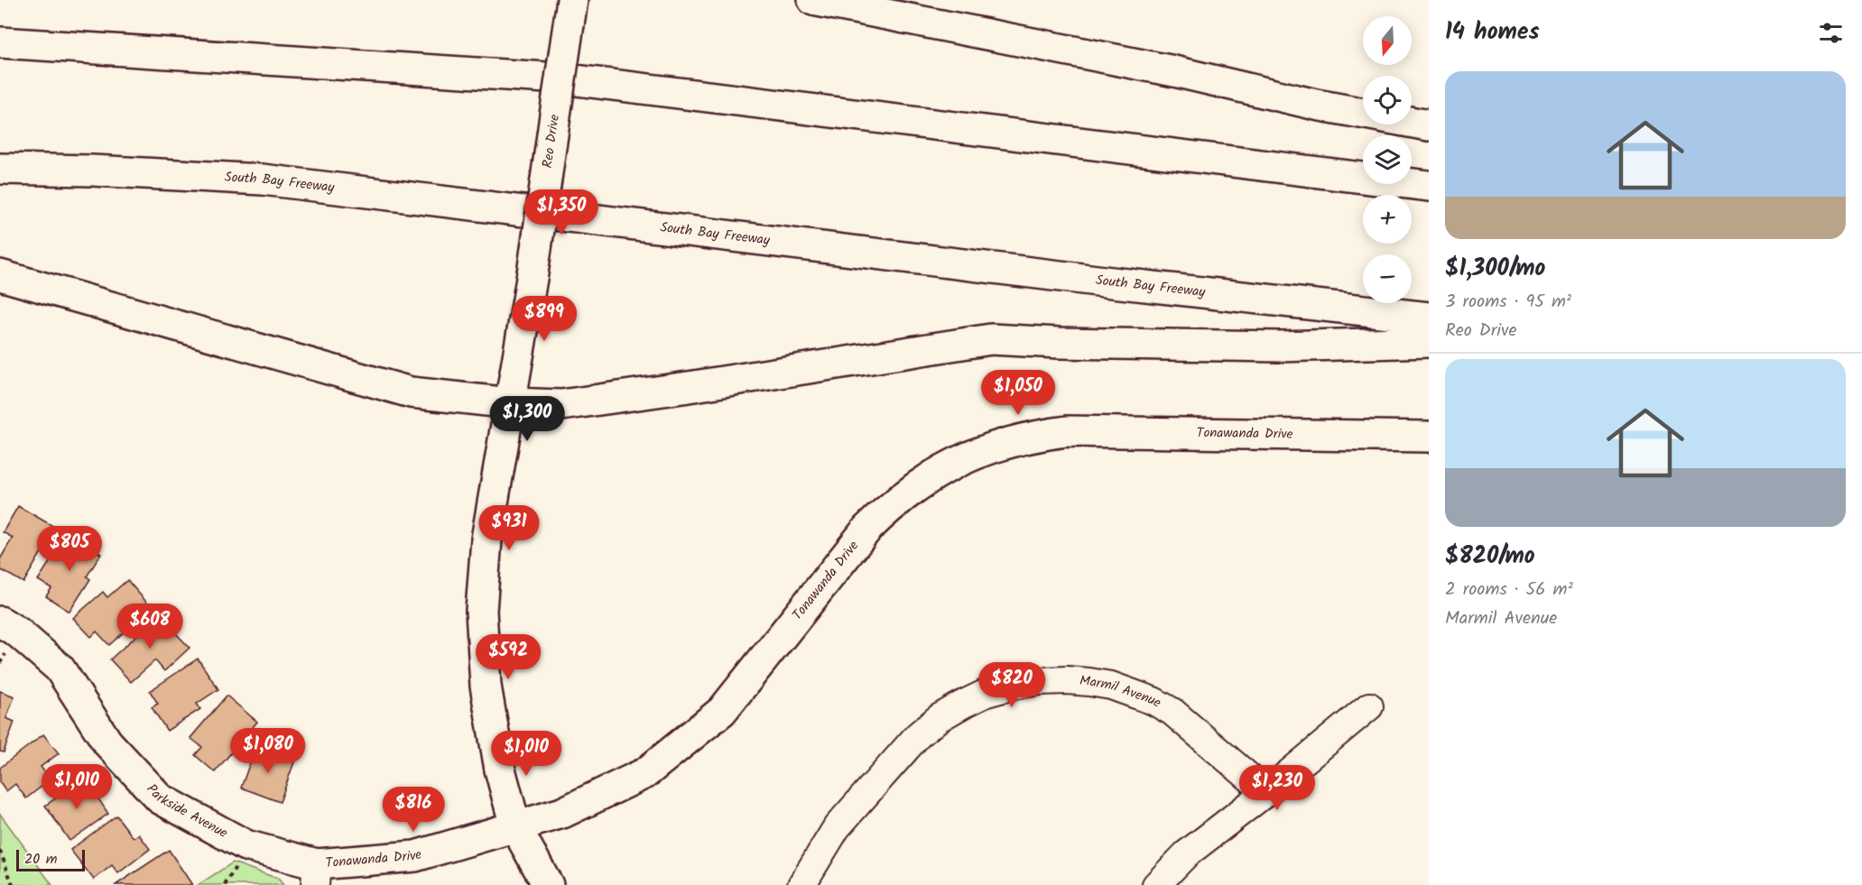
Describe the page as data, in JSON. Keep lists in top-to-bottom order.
{
  "streets": {
    "main road": [
      "Reo Drive",
      "South Bay Freeway",
      "Tonawanda Drive",
      "Parkside Avenue"
    ],
    "street": ["Marmil Avenue"]
  },
  "crossings": [
    ["Reo Drive", "Tonawanda Drive"],
    ["Tonawanda Drive", "Parkside Avenue"]
  ],
  "scale_bar": "20 m",
  "north": "bottom",
  "page": {
    "heading": "14 homes",
    "map_buttons": ["+", "−"],
    "list": [
      {
        "name": "$1,300/mo",
        "note": "3 rooms · 95 m² · Reo Drive"
      },
      {
        "name": "$820/mo",
        "note": "2 rooms · 56 m² · Marmil Avenue"
      }
    ],
    "price": [
      "$1,350",
      "$899",
      "$1,050",
      "$1,300",
      "$931",
      "$805",
      "$608",
      "$592",
      "$820",
      "$1,080",
      "$1,010",
      "$1,010",
      "$1,230",
      "$816"
    ],
    "scale": "20 m"
  }
}
